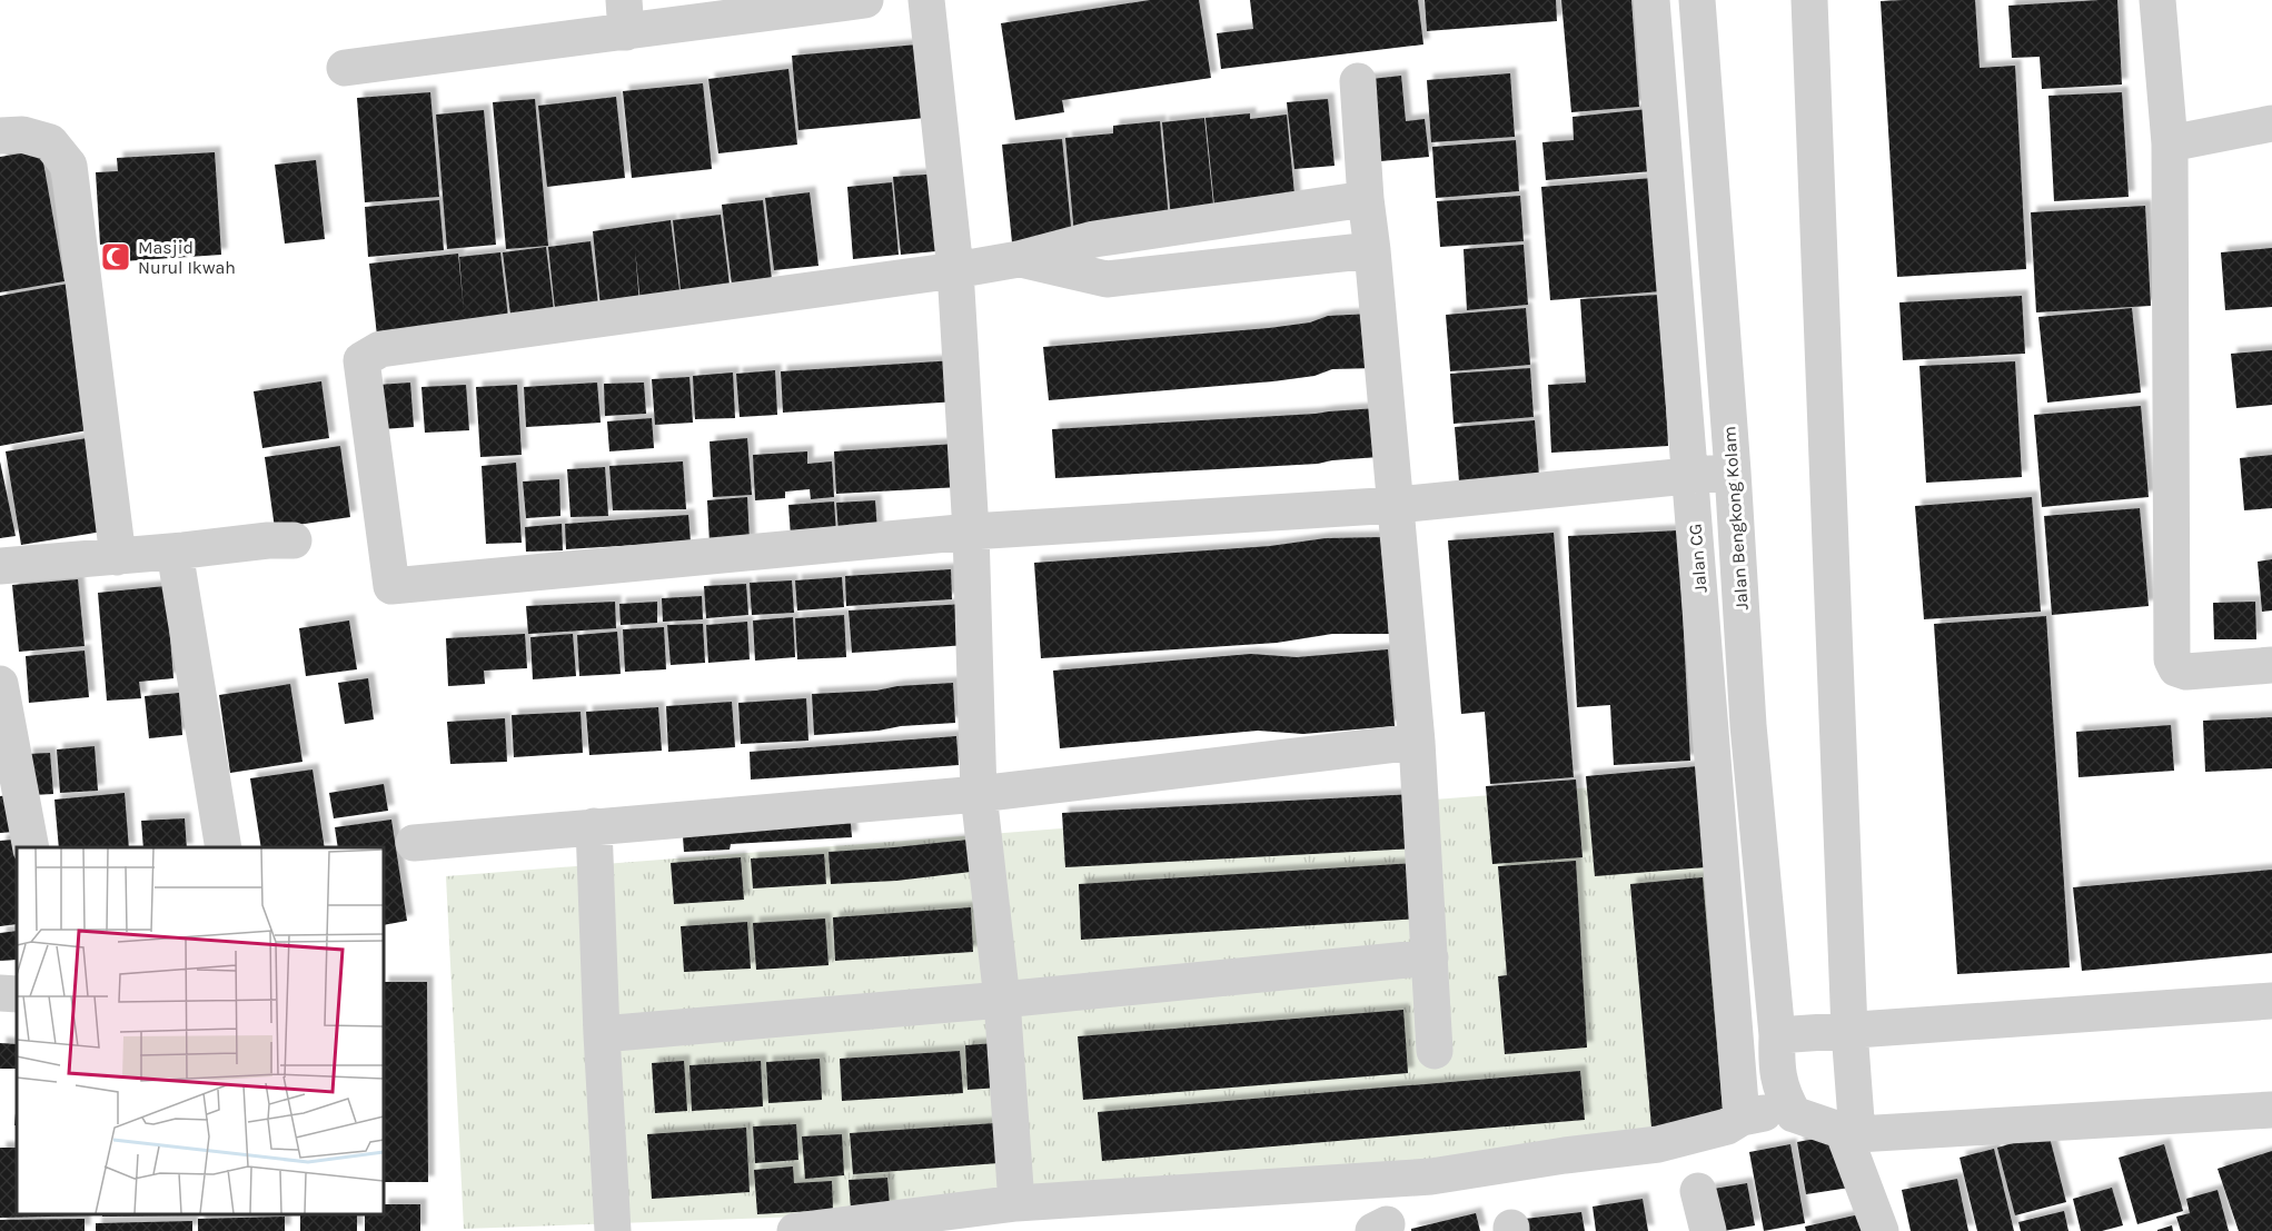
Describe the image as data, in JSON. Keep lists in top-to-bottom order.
{
  "streets": {
    "street": ["Jalan Bengkong Kolam", "Jalan CG"]
  },
  "places": {
    "mosque": ["Masjid Nurul Ikwah"]
  }
}
